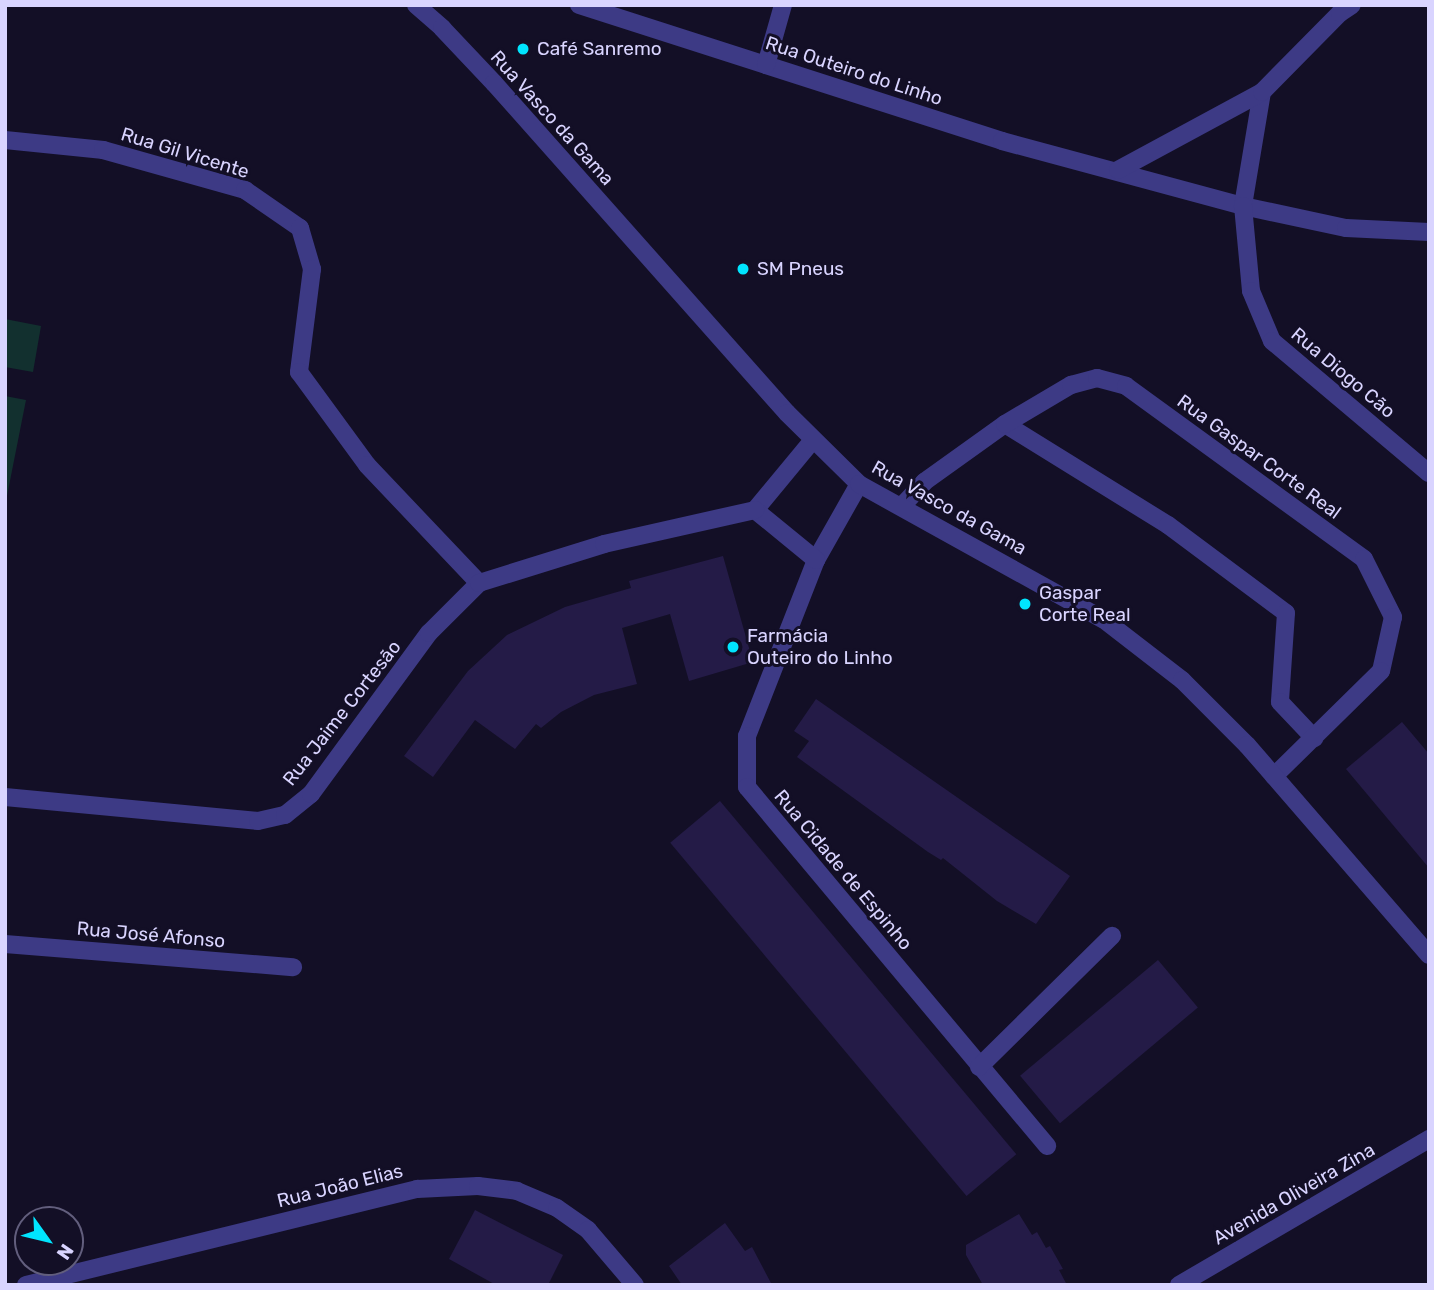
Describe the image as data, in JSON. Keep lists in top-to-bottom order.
{
  "streets": {
    "street": [
      "Rua Outeiro do Linho",
      "Rua Vasco da Gama",
      "Rua Gil Vicente",
      "Rua Diogo Cão",
      "Rua Gaspar Corte Real",
      "Rua Jaime Cortesão",
      "Rua Cidade de Espinho",
      "Rua José Afonso",
      "Rua João Elias",
      "Avenida Oliveira Zina"
    ]
  },
  "crossings": [
    ["Rua Outeiro do Linho", "Rua Diogo Cão"],
    ["Rua Vasco da Gama", "Rua Gaspar Corte Real"],
    ["Rua Vasco da Gama", "Rua Cidade de Espinho"],
    ["Rua Gil Vicente", "Rua Jaime Cortesão"]
  ],
  "places": [
    "Café Sanremo",
    "SM Pneus",
    "Gaspar Corte Real",
    "Farmácia Outeiro do Linho"
  ],
  "north": "bottom right"
}
